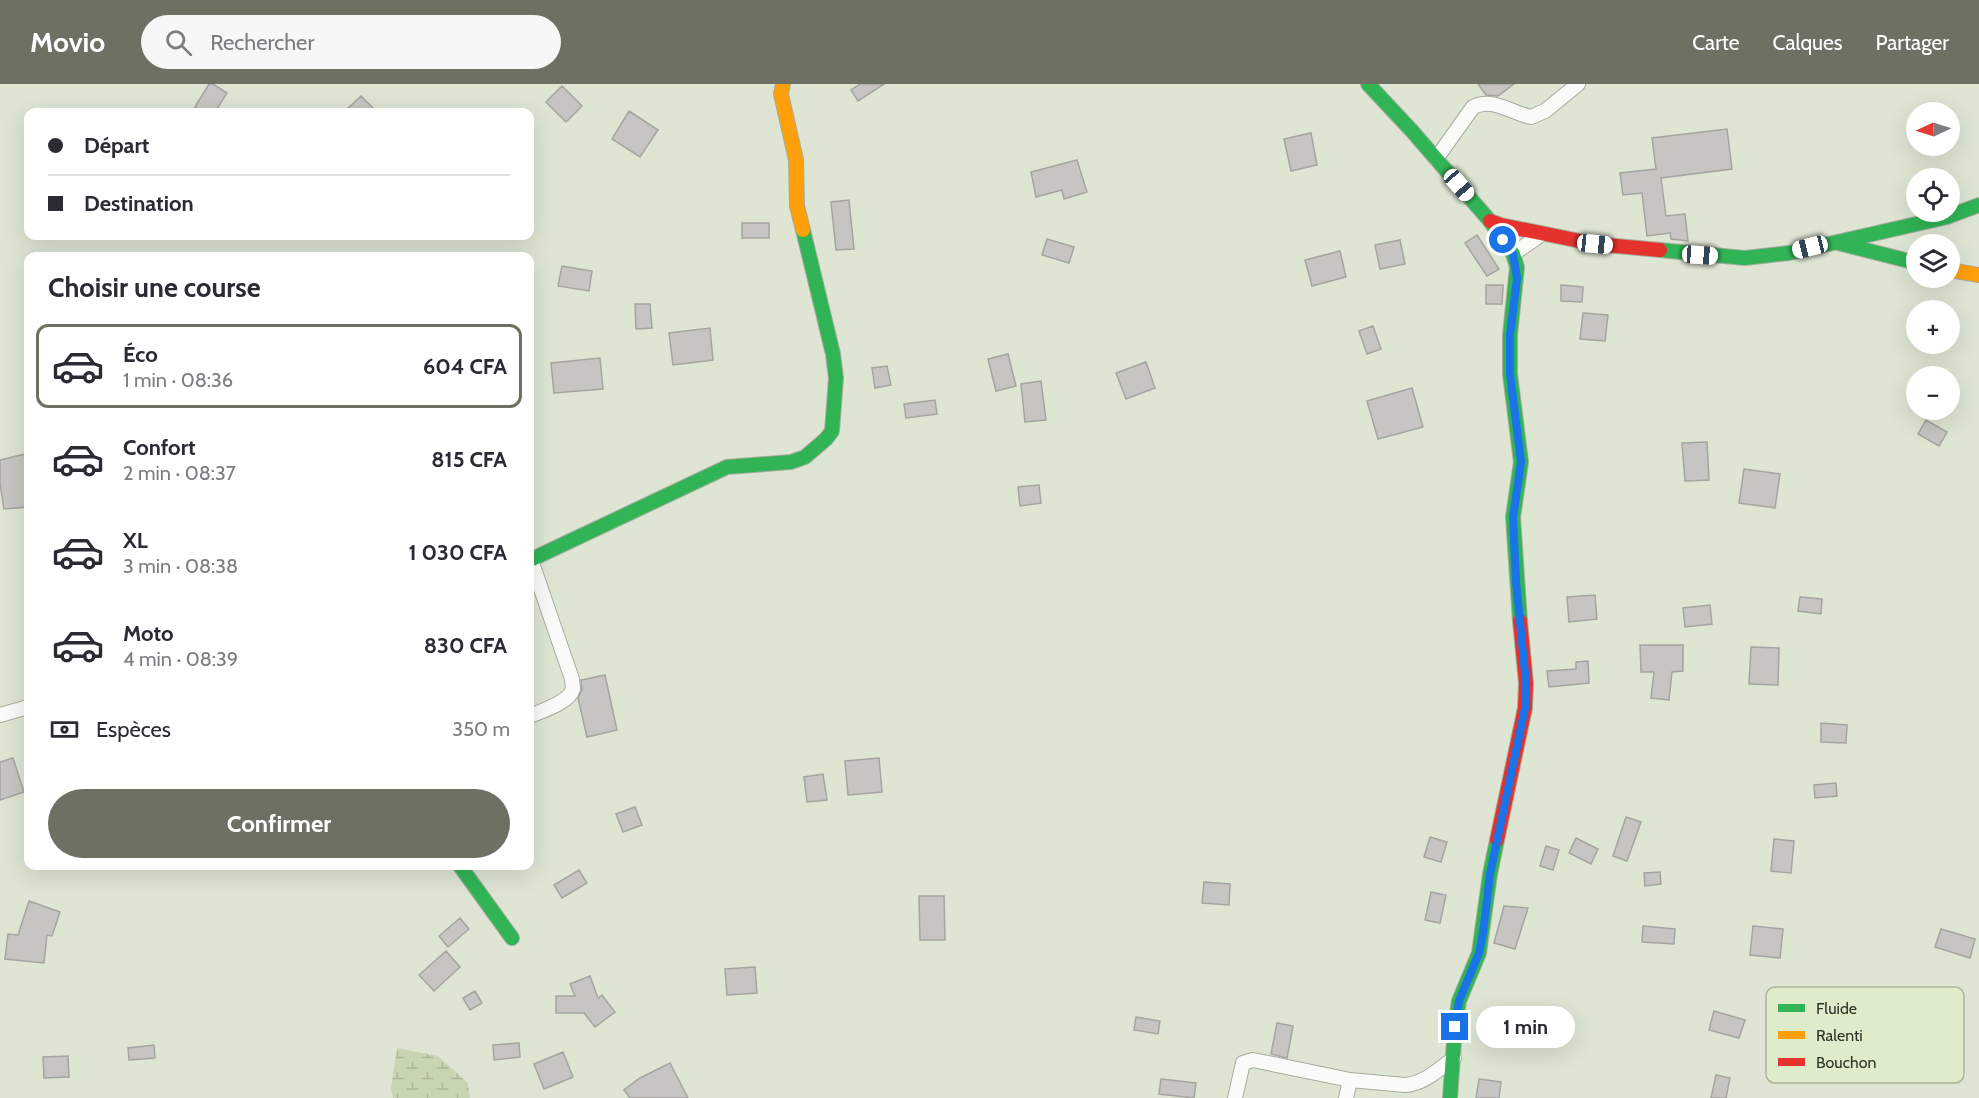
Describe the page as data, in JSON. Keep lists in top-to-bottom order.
{
  "legend": ["Fluide", "Ralenti", "Bouchon"],
  "north": "left",
  "page": {
    "header": "Movio",
    "search": "Rechercher",
    "nav": ["Carte", "Calques", "Partager"],
    "map_buttons": ["+", "−"],
    "banner": ["Départ", "Destination"],
    "heading": "Choisir une course",
    "list": [
      {
        "name": "Éco",
        "note": "1 min · 08:36",
        "value": "604 CFA"
      },
      {
        "name": "Confort",
        "note": "2 min · 08:37",
        "value": "815 CFA"
      },
      {
        "name": "XL",
        "note": "3 min · 08:38",
        "value": "1 030 CFA"
      },
      {
        "name": "Moto",
        "note": "4 min · 08:39",
        "value": "830 CFA"
      }
    ],
    "pay": ["Espèces", "350 m"],
    "buttons": "Confirmer",
    "bubble": "1 min"
  }
}
